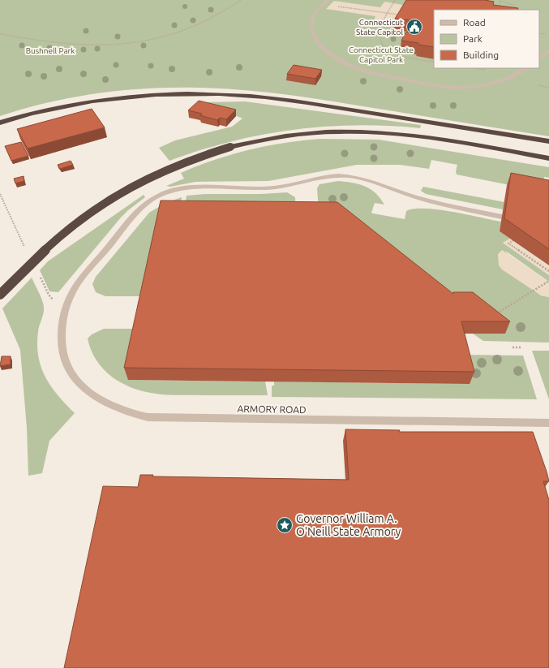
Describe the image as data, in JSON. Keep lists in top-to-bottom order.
{
  "streets": {
    "street": ["ARMORY ROAD"]
  },
  "parks": ["Connecticut State Capitol Park", "Bushnell Park"],
  "places": {
    "public building": ["Connecticut State Capitol"],
    "place": ["Governor William A. O'Neill State Armory"]
  },
  "legend": ["Road", "Park", "Building"]
}
